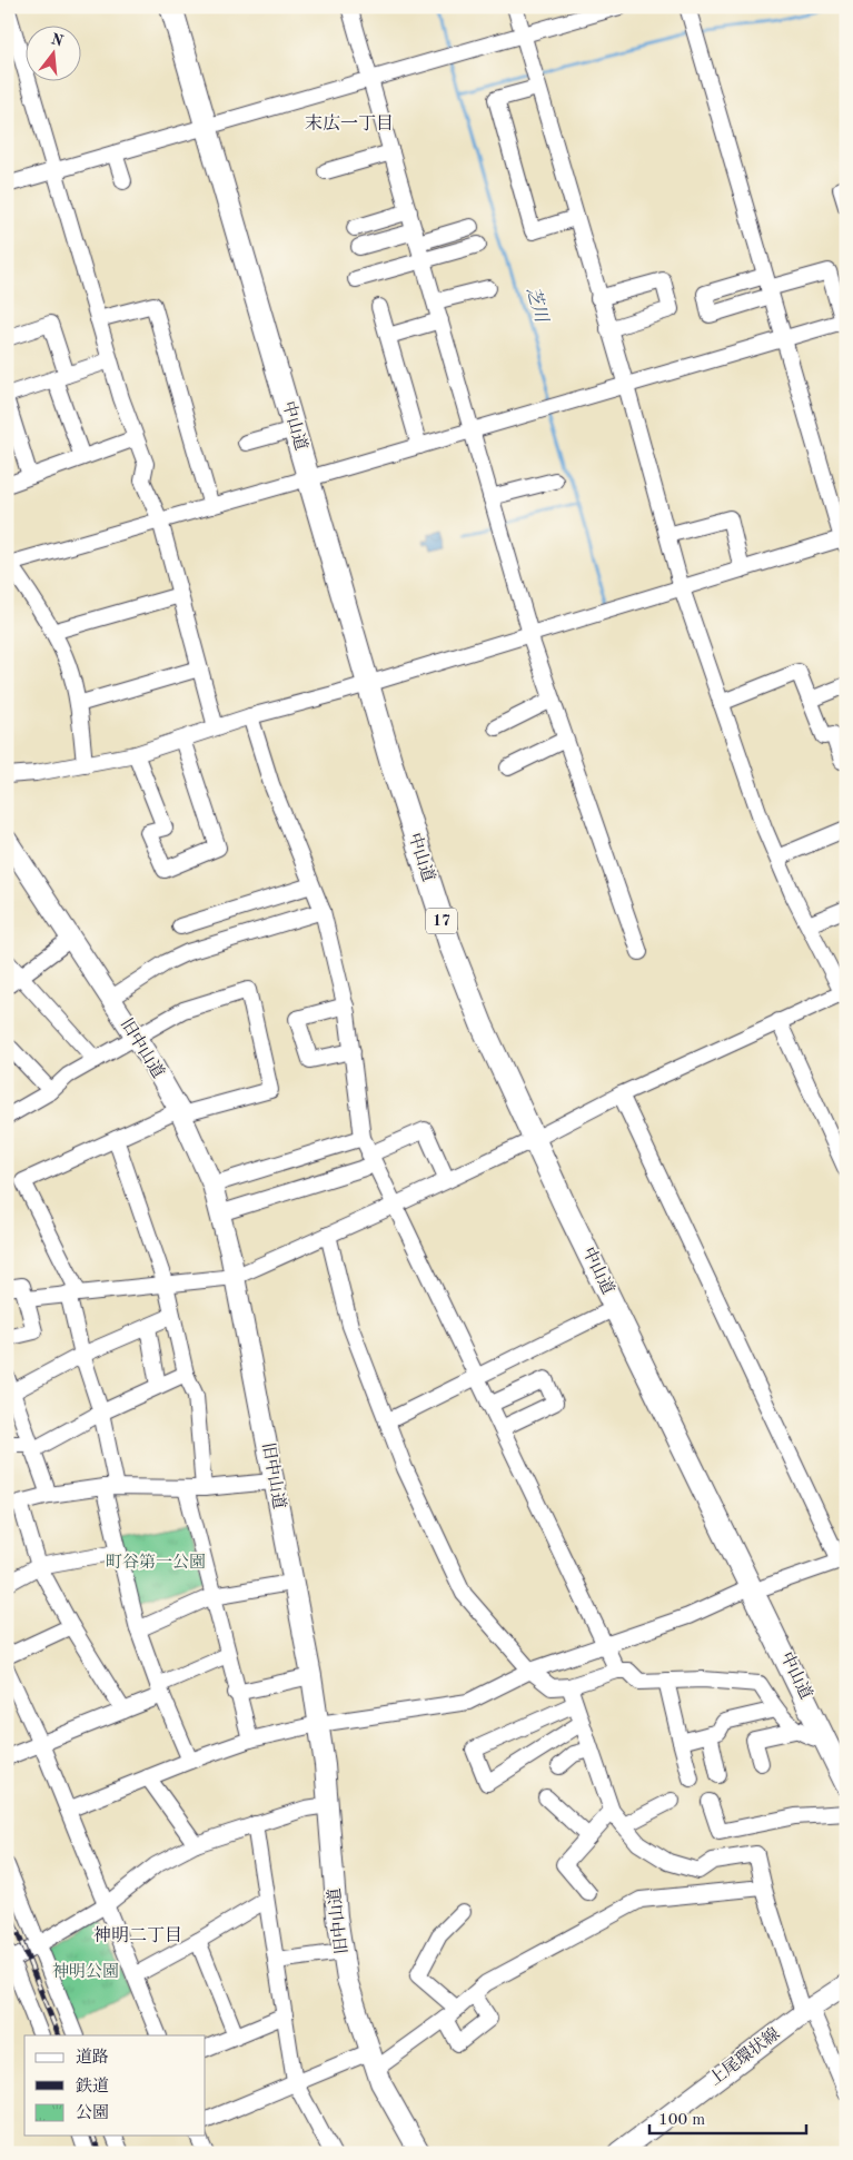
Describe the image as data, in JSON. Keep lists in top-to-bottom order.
{
  "streets": {
    "highway": ["中山道", "17"],
    "main road": ["旧中山道", "上尾環状線"]
  },
  "districts": ["末広一丁目", "神明二丁目"],
  "water": ["芝川"],
  "parks": ["町谷第一公園", "神明公園"],
  "legend": ["道路", "鉄道", "公園"],
  "scale_bar": "100 m",
  "north": "top"
}
